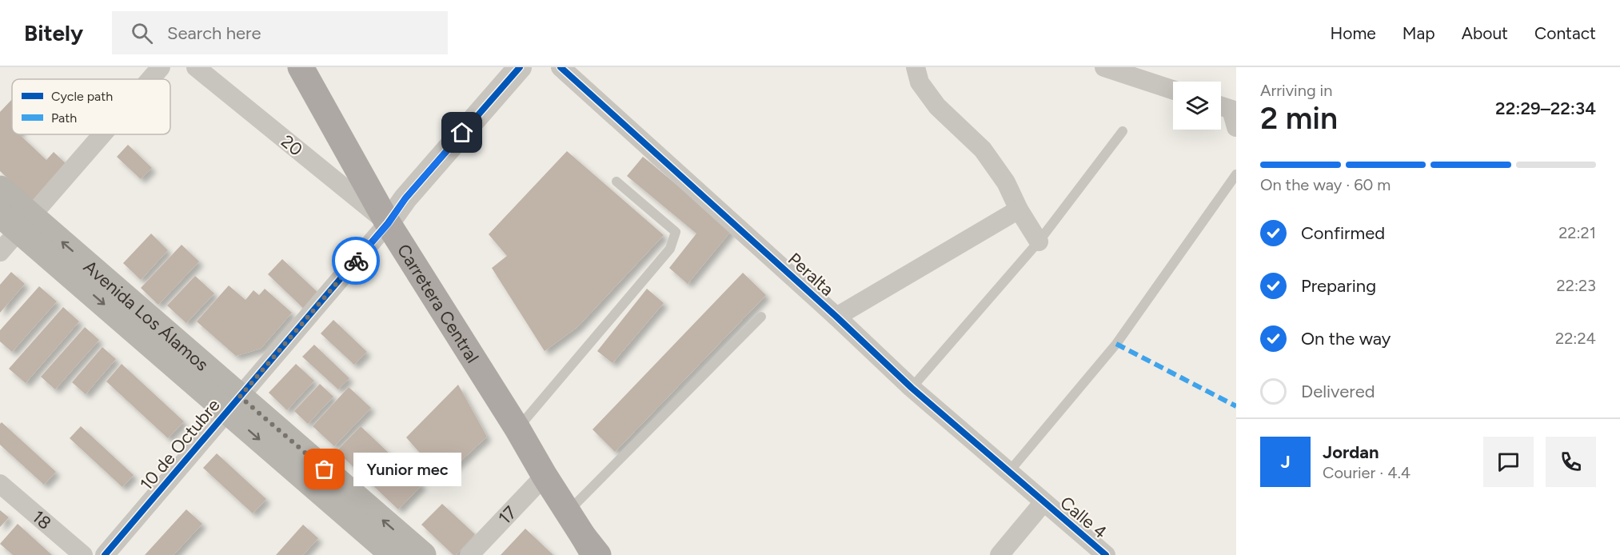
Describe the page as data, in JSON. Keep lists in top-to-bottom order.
{
  "streets": {
    "main road": ["Carretera Central", "Avenida Los Álamos"],
    "street": [
      "20",
      "Peralta",
      "10 de Octubre",
      "17",
      "Calle 4",
      "18"
    ]
  },
  "crossings": [
    ["20", "Carretera Central"],
    ["20", "10 de Octubre"],
    ["Peralta", "Calle 4"],
    ["Carretera Central", "10 de Octubre"],
    ["Carretera Central", "17"],
    ["Avenida Los Álamos", "10 de Octubre"]
  ],
  "places": ["Yunior mec"],
  "legend": ["Cycle path", "Path"],
  "page": {
    "header": "Bitely",
    "search": "Search here",
    "nav": [
      "Home",
      "Map",
      "About",
      "Contact"
    ],
    "heading": ["2 min", "Arriving in", "22:29–22:34"],
    "panel": ["Jordan", "Courier · 4.4"],
    "bar": "On the way · 60 m",
    "list": [
      ["Confirmed", "22:21"],
      ["Preparing", "22:23"],
      ["On the way", "22:24"],
      "Delivered"
    ],
    "round": "J",
    "bubble": "Yunior mec"
  }
}
